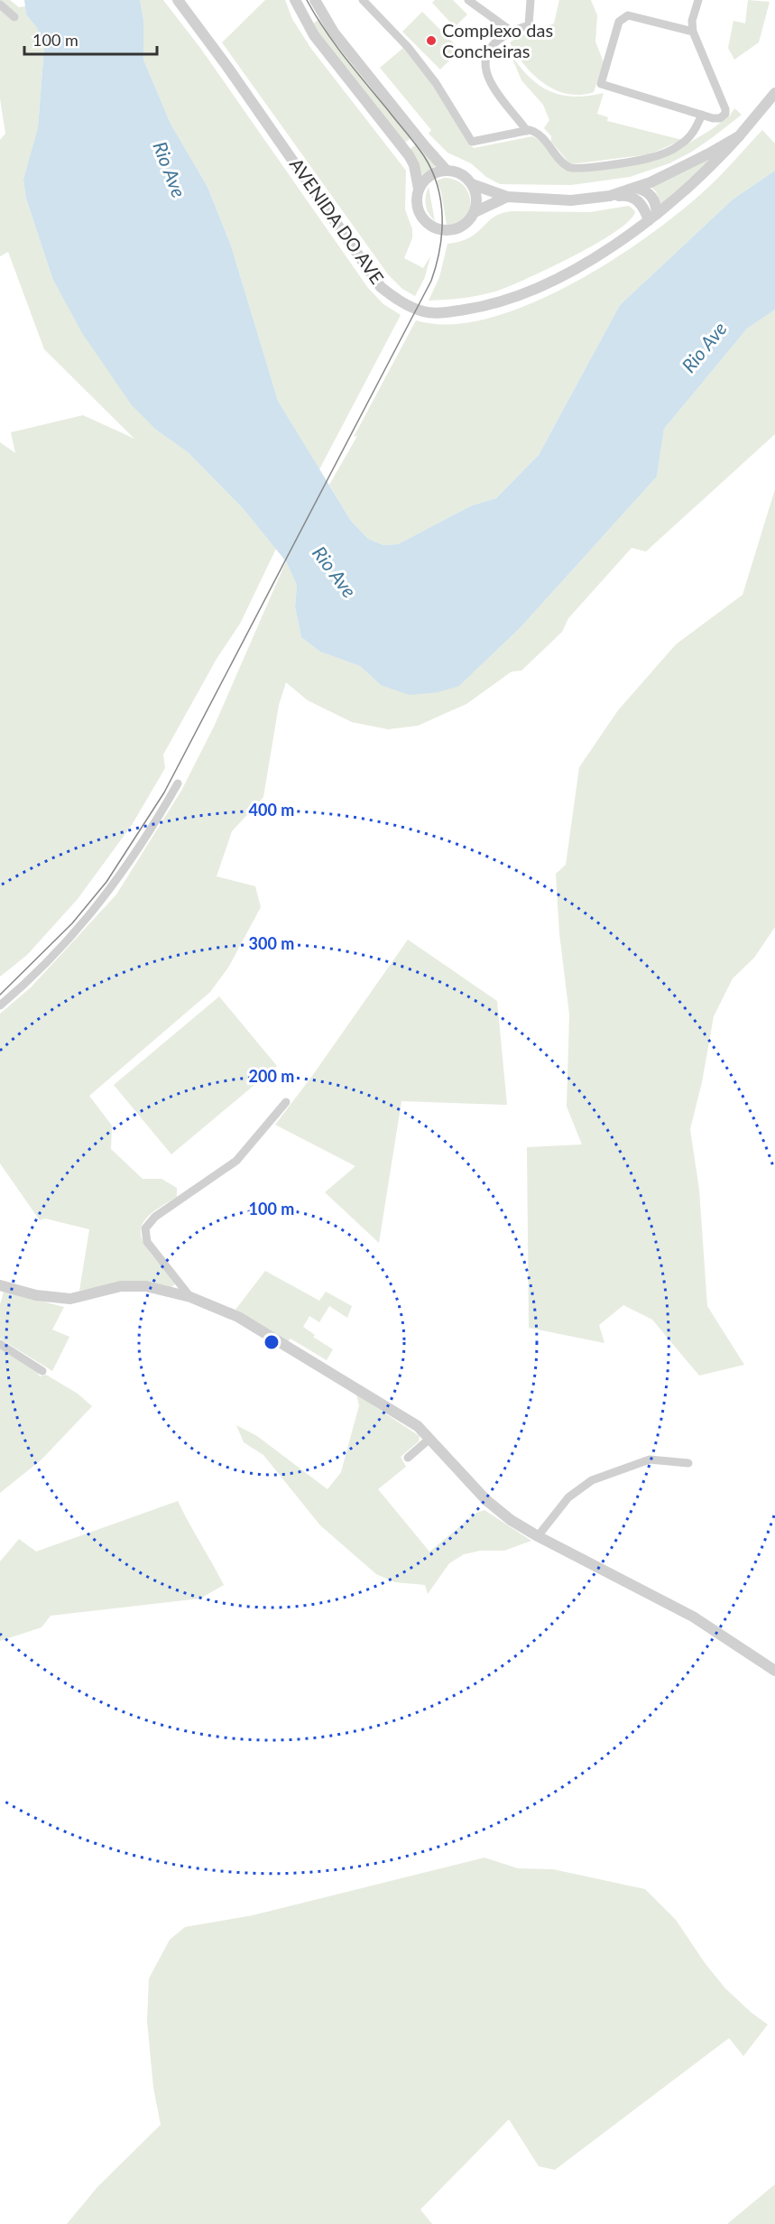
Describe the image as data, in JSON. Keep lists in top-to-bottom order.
{
  "streets": {
    "street": ["AVENIDA DO AVE"]
  },
  "water": ["Rio Ave"],
  "places": ["Complexo das Concheiras"],
  "scale_bar": "100 m",
  "rings": [
    "400 m",
    "300 m",
    "200 m",
    "100 m"
  ]
}
